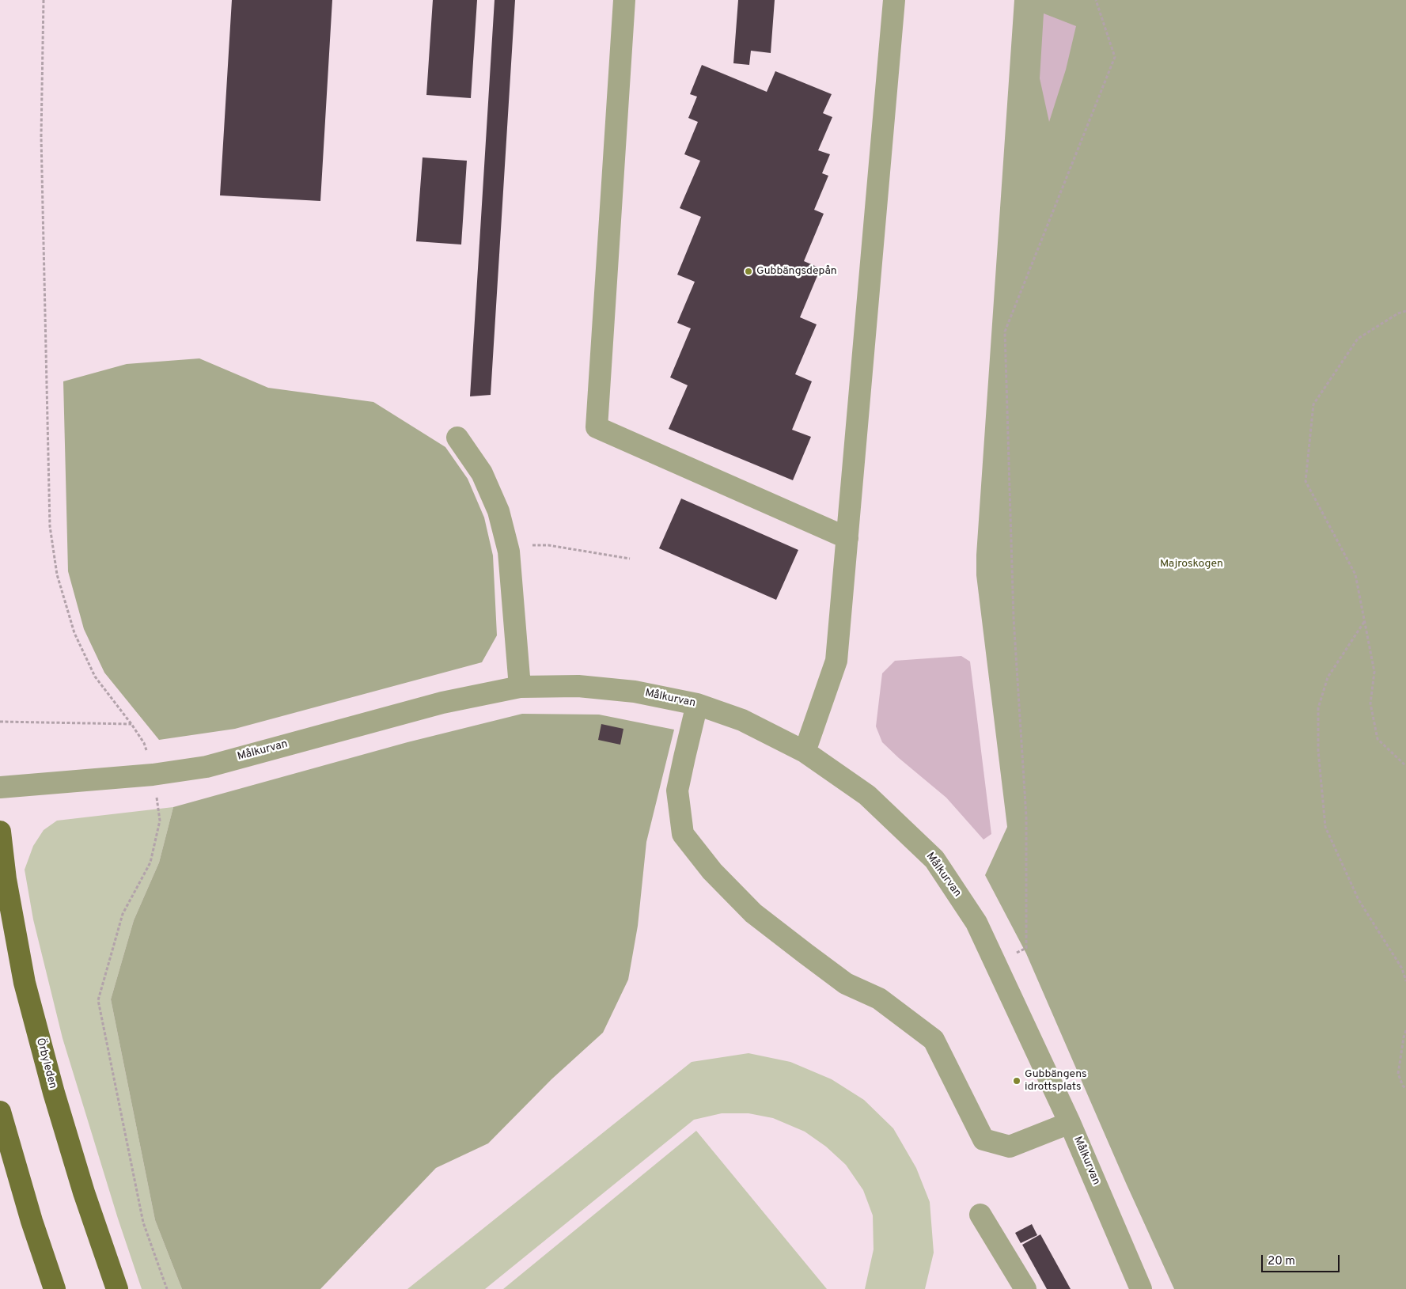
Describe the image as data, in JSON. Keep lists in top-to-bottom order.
{
  "streets": {
    "main road": ["Örbyleden"],
    "street": ["Målkurvan"]
  },
  "parks": ["Majroskogen"],
  "places": ["Gubbängsdepån", "Gubbängens idrottsplats"],
  "scale_bar": "20 m"
}
